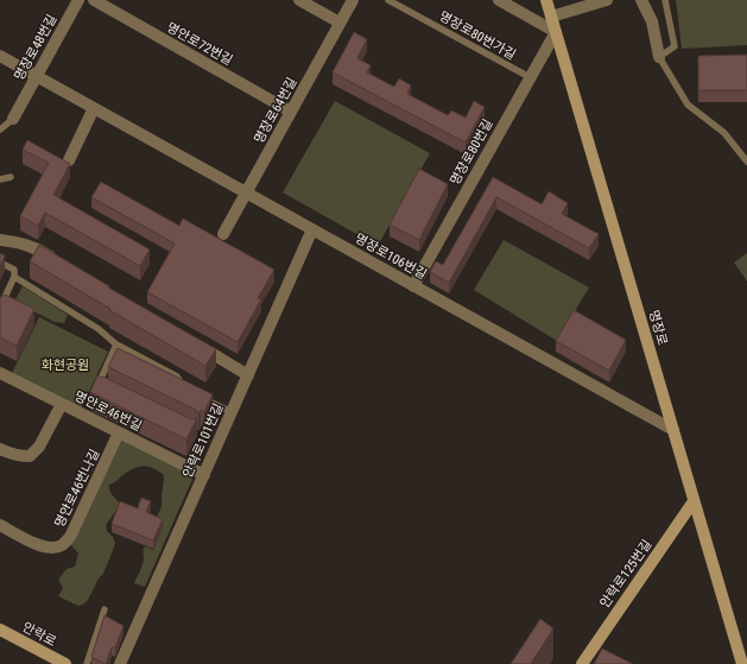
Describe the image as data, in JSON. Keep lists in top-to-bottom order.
{
  "streets": {
    "main road": ["명장로", "안락로125번길", "안락로"],
    "street": [
      "명안로72번길",
      "명장로48번길",
      "명장로64번길",
      "명장로80번길",
      "명장로106번길",
      "명안로46번길",
      "안락로101번길",
      "명안로46번나길"
    ],
    "lane": ["명장로80번가길"]
  },
  "crossings": [
    ["명장로80번가길", "명장로80번길"],
    ["명안로72번길", "명장로64번길"],
    ["명장로48번길", "명장로106번길"],
    ["명장로64번길", "명장로106번길"],
    ["명장로80번길", "명장로106번길"],
    ["명장로80번길", "명장로"],
    ["명장로106번길", "명장로"],
    ["명장로106번길", "안락로101번길"],
    ["명장로", "안락로125번길"],
    ["명안로46번길", "안락로101번길"],
    ["명안로46번길", "명안로46번나길"]
  ],
  "parks": ["화현공원"]
}
